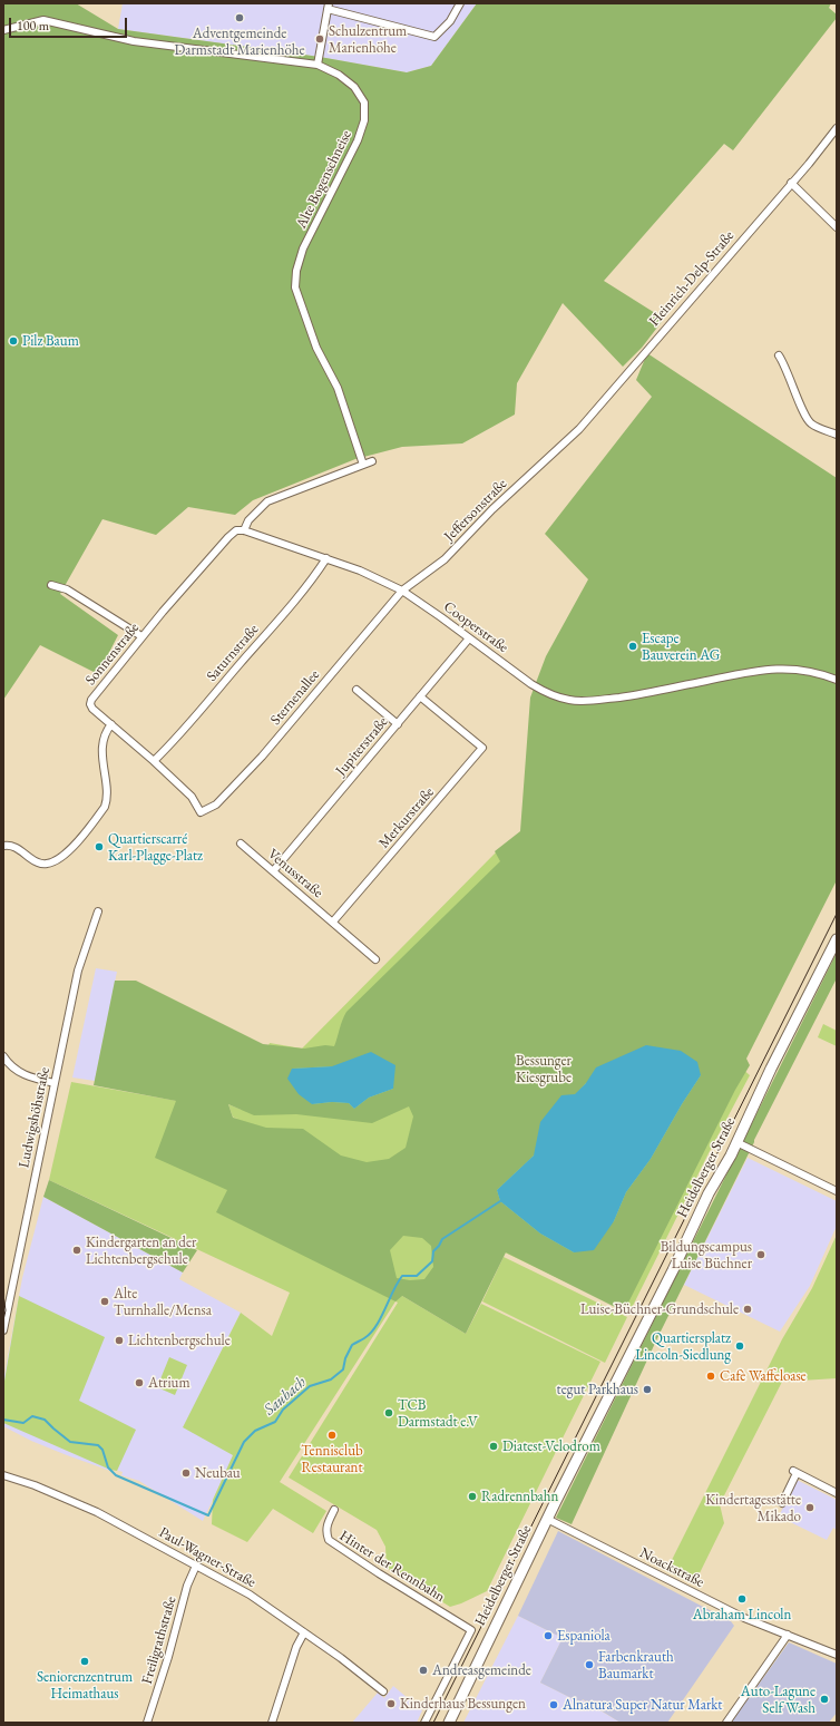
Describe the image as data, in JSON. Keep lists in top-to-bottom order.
{
  "streets": {
    "street": [
      "Alte Bogenschneise",
      "Heinrich-Delp-Straße",
      "Jeffersonstraße",
      "Cooperstraße",
      "Saturnstraße",
      "Sonnenstraße",
      "Sternenallee",
      "Jupiterstraße",
      "Merkurstraße",
      "Venusstraße",
      "Ludwigshöhstraße",
      "Heidelberger Straße",
      "Paul-Wagner-Straße",
      "Hinter der Rennbahn",
      "Noackstraße",
      "Freiligrathstraße"
    ]
  },
  "crossings": [
    ["Heinrich-Delp-Straße", "Jeffersonstraße"],
    ["Jeffersonstraße", "Cooperstraße"],
    ["Jeffersonstraße", "Sternenallee"],
    ["Cooperstraße", "Saturnstraße"],
    ["Cooperstraße", "Sonnenstraße"],
    ["Cooperstraße", "Sternenallee"],
    ["Cooperstraße", "Jupiterstraße"],
    ["Saturnstraße", "Sonnenstraße"],
    ["Sonnenstraße", "Sternenallee"],
    ["Jupiterstraße", "Merkurstraße"],
    ["Jupiterstraße", "Venusstraße"],
    ["Merkurstraße", "Venusstraße"],
    ["Heidelberger Straße", "Hinter der Rennbahn"],
    ["Heidelberger Straße", "Noackstraße"],
    ["Paul-Wagner-Straße", "Freiligrathstraße"]
  ],
  "water": ["Saubach"],
  "parks": ["Bessunger Kiesgrube"],
  "places": [
    "Adventgemeinde Darmstadt Marienhöhe",
    "Schulzentrum Marienhöhe",
    "Pilz Baum",
    "Escape Bauverein AG",
    "Quartierscarré Karl-Plagge-Platz",
    "Kindergarten an der Lichtenbergschule",
    "Bildungscampus Luise Büchner",
    "Alte Turnhalle/Mensa",
    "Luise-Büchner-Grundschule",
    "Lichtenbergschule",
    "Quartiersplatz Lincoln-Siedlung",
    "Cafè Waffeloase",
    "Atrium",
    "tegut Parkhaus",
    "TCB Darmstadt e.V",
    "Tennisclub Restaurant",
    "Diatest-Velodrom",
    "Neubau",
    "Radrennbahn",
    "Kindertagesstätte Mikado",
    "Abraham Lincoln",
    "Espaniola",
    "Seniorenzentrum Heimathaus",
    "Farbenkrauth Baumarkt",
    "Andreasgemeinde",
    "Auto-Lagune Self Wash",
    "Kinderhaus Bessungen",
    "Alnatura Super Natur Markt"
  ],
  "scale_bar": "100 m"
}
